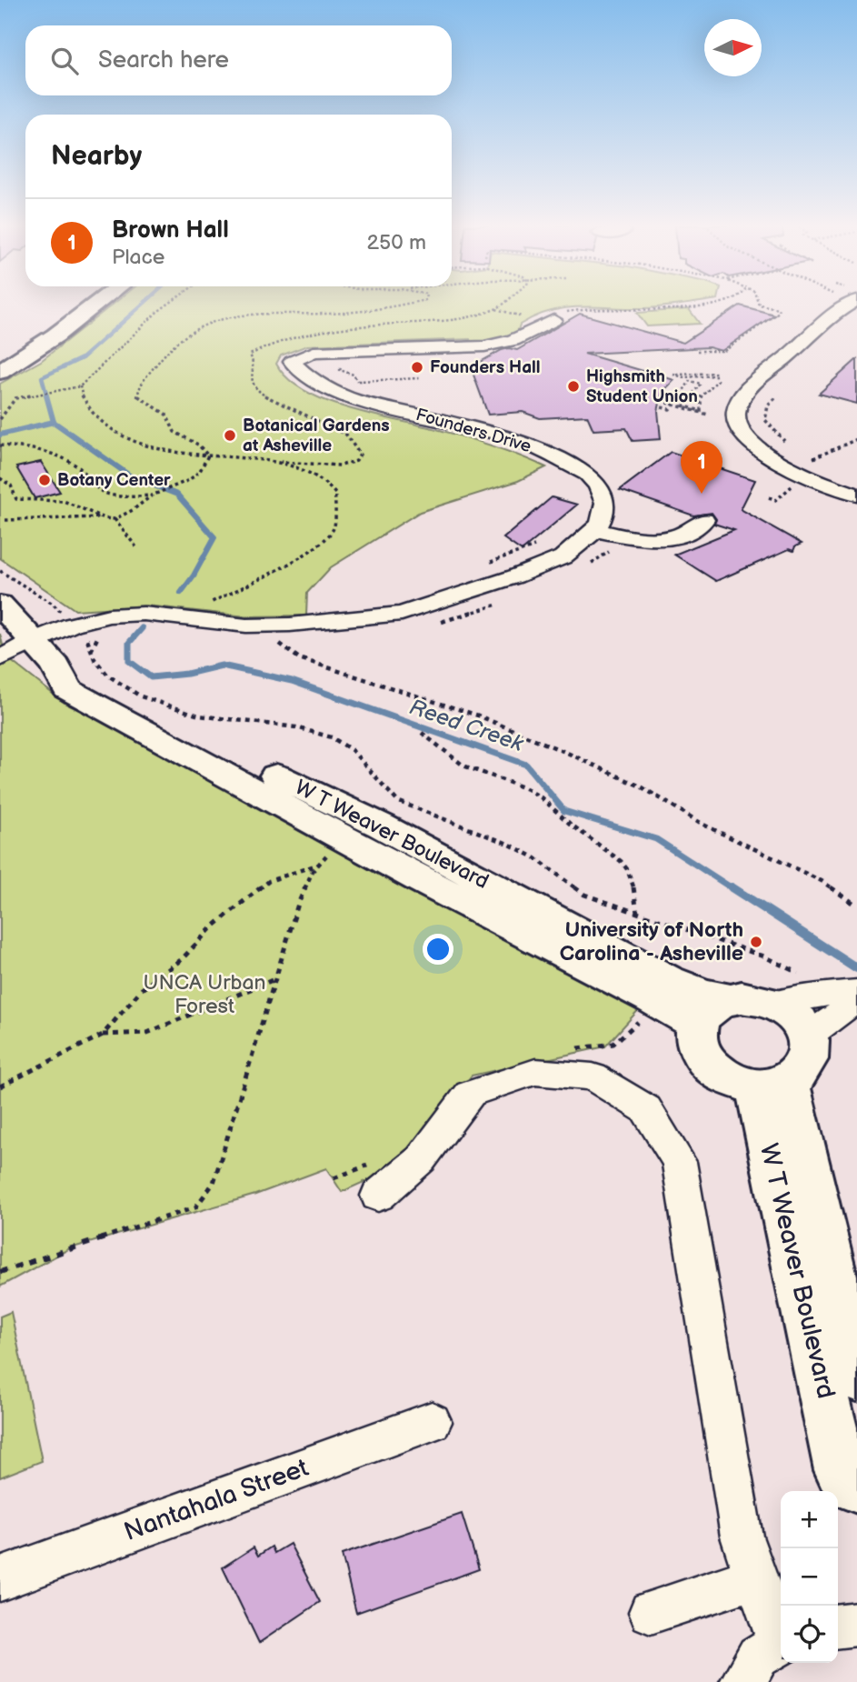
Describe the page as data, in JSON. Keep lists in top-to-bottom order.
{
  "streets": {
    "main road": ["W T Weaver Boulevard"],
    "street": ["Founders Drive", "Nantahala Street"]
  },
  "water": ["Reed Creek"],
  "parks": ["UNCA Urban Forest"],
  "places": [
    "Founders Hall",
    "Highsmith Student Union",
    "Botanical Gardens at Asheville",
    "Botany Center",
    "University of North Carolina - Asheville"
  ],
  "north": "right",
  "page": {
    "search": "Search here",
    "heading": "Nearby",
    "list": [
      {
        "mark": "1",
        "name": "Brown Hall",
        "note": "Place",
        "value": "250 m"
      }
    ],
    "pins": "1",
    "map_buttons": ["+", "−"]
  }
}
